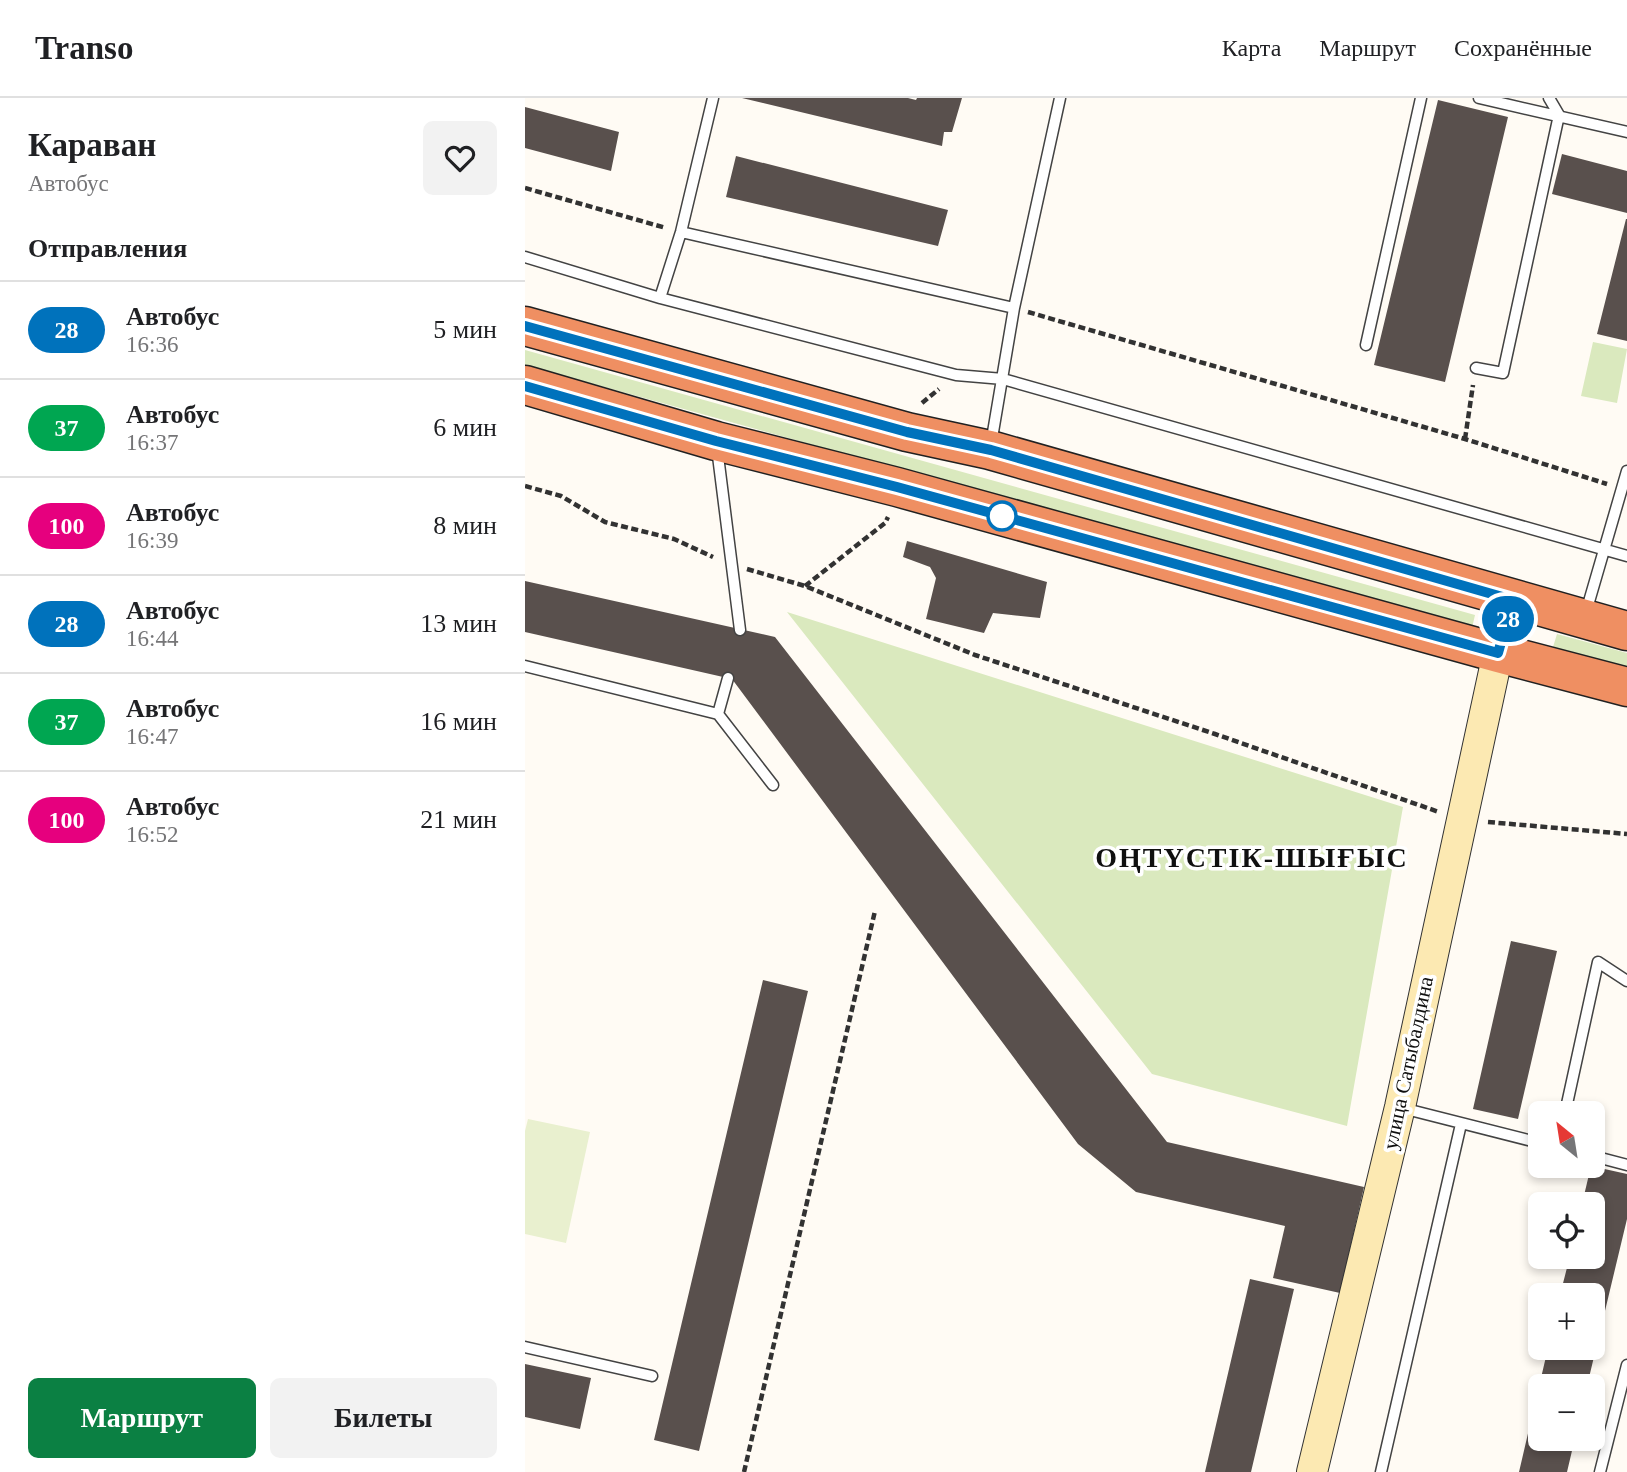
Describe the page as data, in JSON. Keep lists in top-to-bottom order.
{
  "streets": {
    "street": ["улица Сатыбалдина"]
  },
  "districts": ["ОҢТҮСТІК-ШЫҒЫС"],
  "lines": ["bus line 28"],
  "north": "top left",
  "page": {
    "header": "Transo",
    "nav": ["Карта", "Маршрут", "Сохранённые"],
    "heading": [
      ["Караван", "Автобус"],
      "Отправления"
    ],
    "on_map": "28",
    "list": [
      {
        "mark": "28",
        "name": "Автобус",
        "note": "16:36",
        "value": "5 мин"
      },
      {
        "mark": "37",
        "name": "Автобус",
        "note": "16:37",
        "value": "6 мин"
      },
      {
        "mark": "100",
        "name": "Автобус",
        "note": "16:39",
        "value": "8 мин"
      },
      {
        "mark": "28",
        "name": "Автобус",
        "note": "16:44",
        "value": "13 мин"
      },
      {
        "mark": "37",
        "name": "Автобус",
        "note": "16:47",
        "value": "16 мин"
      },
      {
        "mark": "100",
        "name": "Автобус",
        "note": "16:52",
        "value": "21 мин"
      }
    ],
    "map_buttons": ["+", "−"],
    "buttons": ["Маршрут", "Билеты"]
  }
}
